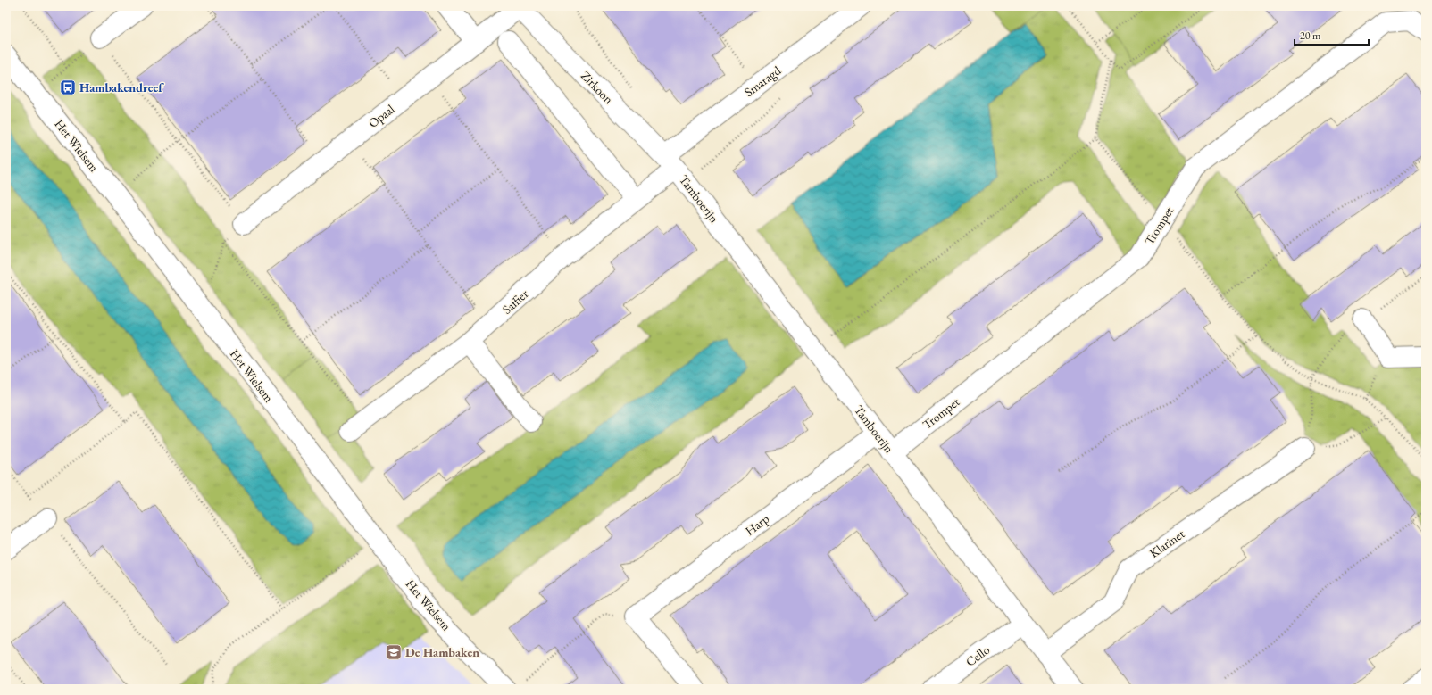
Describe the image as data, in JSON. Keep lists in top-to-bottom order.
{
  "streets": {
    "street": [
      "Smaragd",
      "Zirkoon",
      "Opaal",
      "Het Wielsem",
      "Tamboerijn",
      "Trompet",
      "Saffier",
      "Harp",
      "Klarinet",
      "Cello"
    ]
  },
  "crossings": [
    ["Smaragd", "Zirkoon"],
    ["Smaragd", "Tamboerijn"],
    ["Smaragd", "Saffier"],
    ["Zirkoon", "Opaal"],
    ["Zirkoon", "Tamboerijn"],
    ["Zirkoon", "Saffier"],
    ["Tamboerijn", "Trompet"],
    ["Tamboerijn", "Saffier"],
    ["Tamboerijn", "Harp"],
    ["Tamboerijn", "Klarinet"],
    ["Tamboerijn", "Cello"]
  ],
  "places": {
    "bus stop": ["Hambakendreef"],
    "school or university": ["De Hambaken"]
  },
  "scale_bar": "20 m"
}
